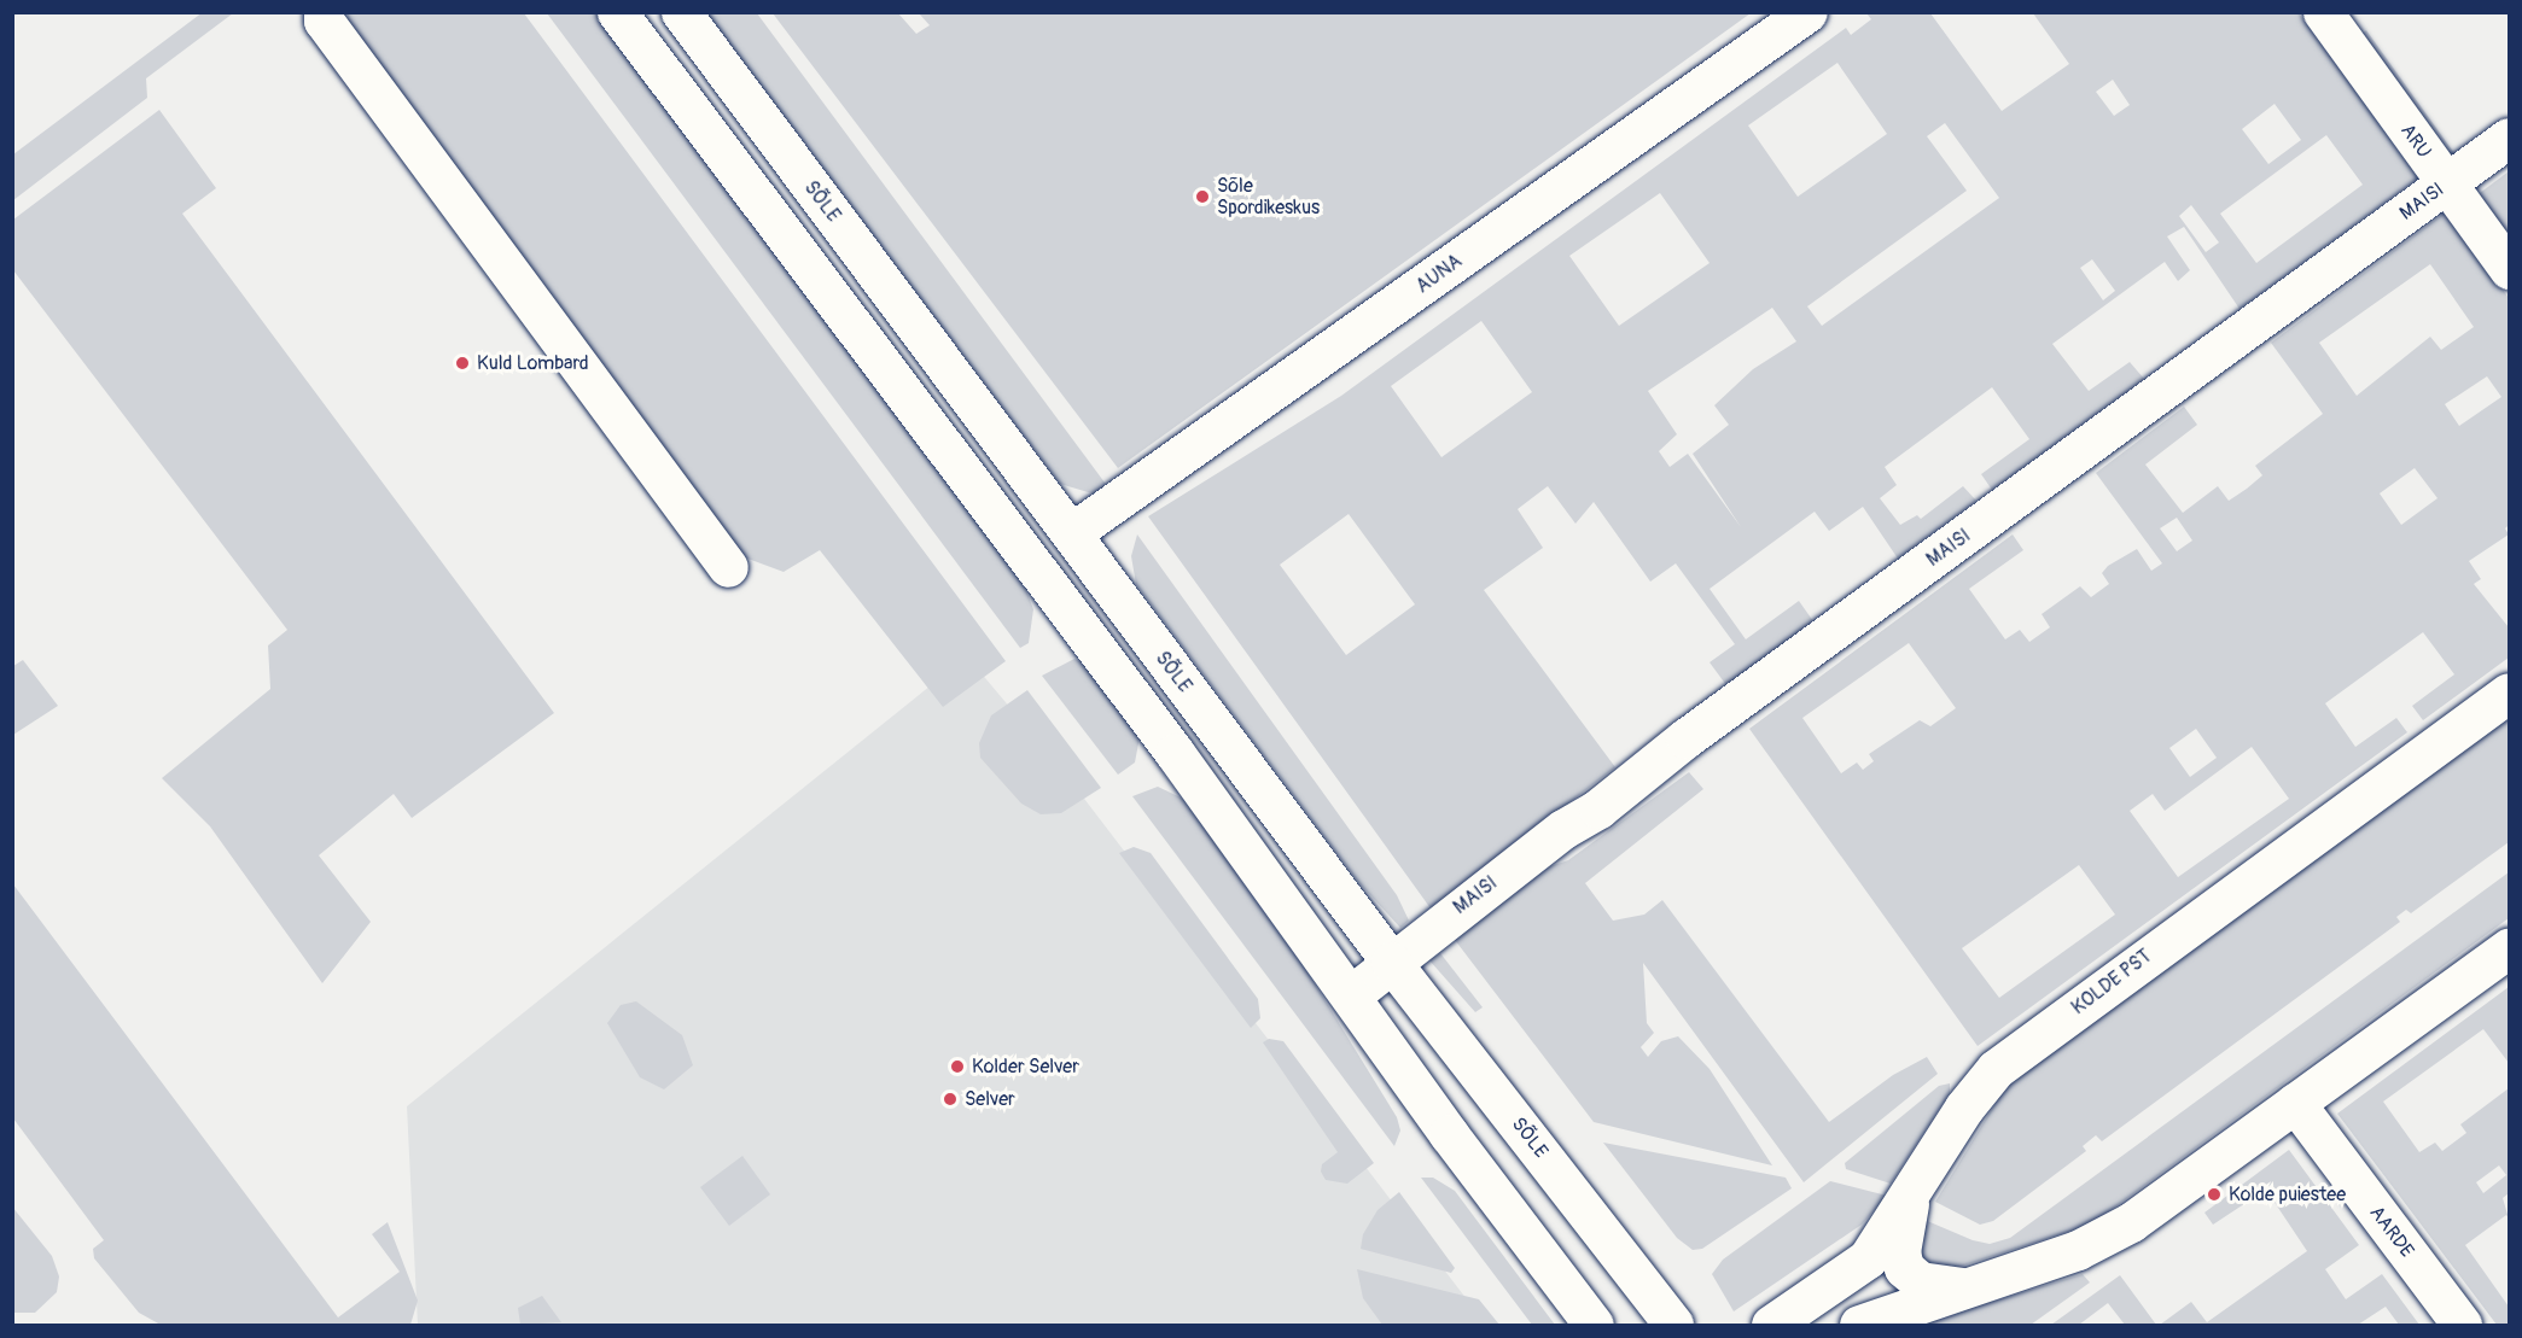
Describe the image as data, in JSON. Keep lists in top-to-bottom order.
{
  "streets": {
    "street": [
      "ARU",
      "SÕLE",
      "MAISI",
      "AUNA",
      "KOLDE PST",
      "AARDE"
    ]
  },
  "crossings": [
    ["ARU", "MAISI"],
    ["SÕLE", "MAISI"],
    ["SÕLE", "AUNA"]
  ],
  "places": [
    "Sõle Spordikeskus",
    "Kuld Lombard",
    "Kolder Selver",
    "Selver",
    "Kolde puiestee"
  ]
}
